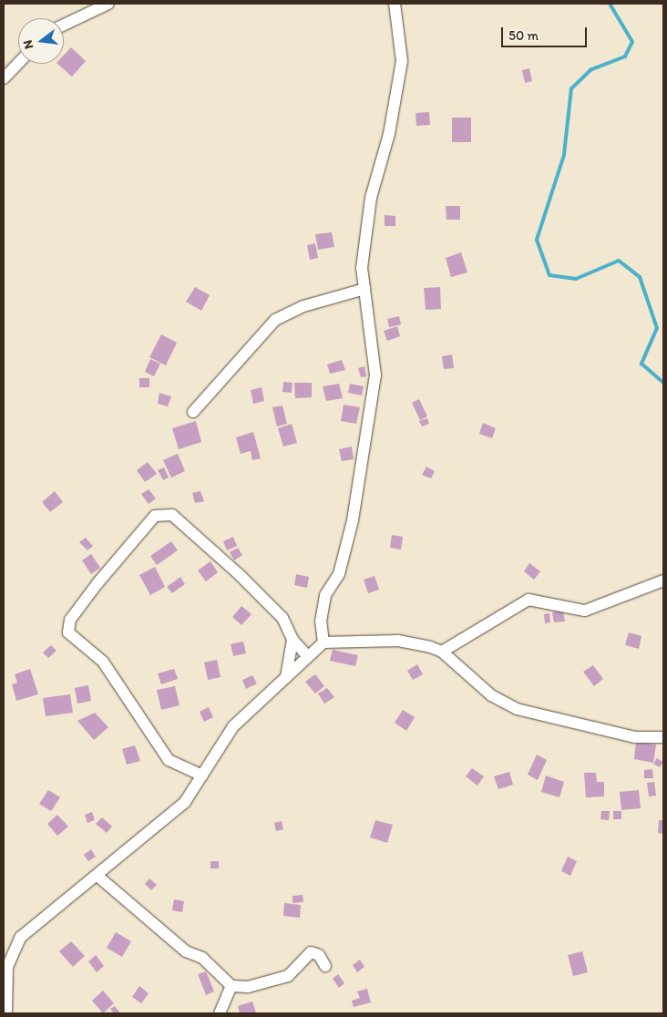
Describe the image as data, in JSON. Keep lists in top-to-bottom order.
{
  "scale_bar": "50 m",
  "north": "left"
}
